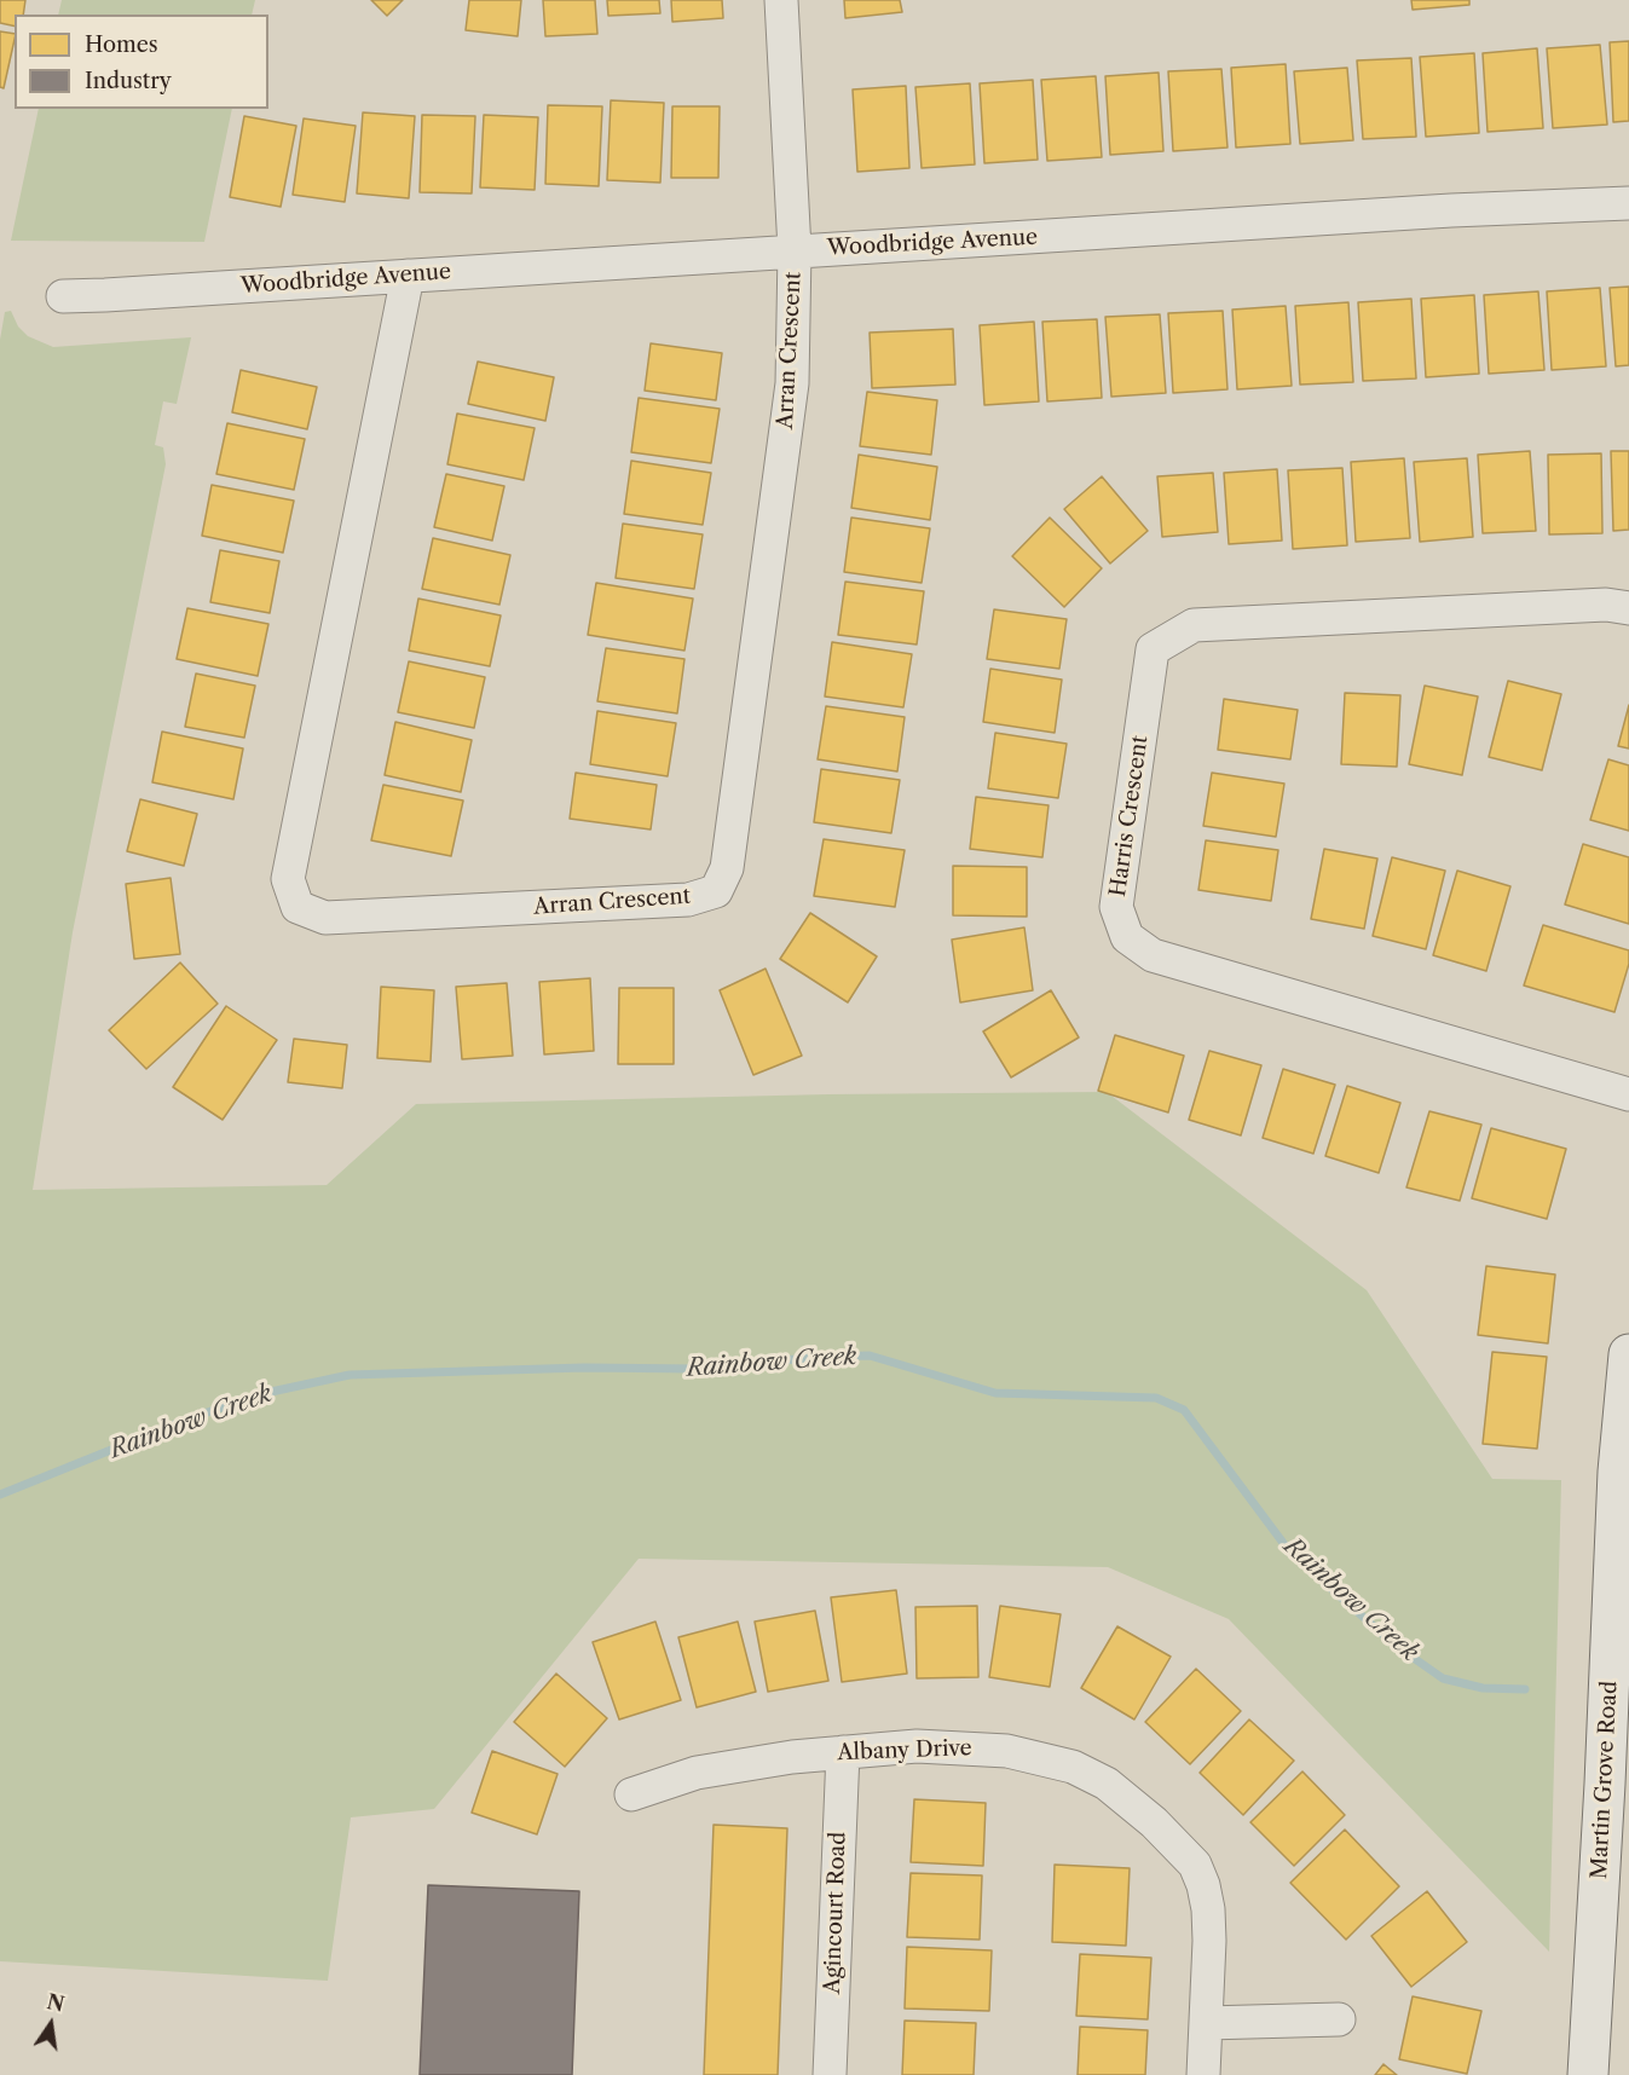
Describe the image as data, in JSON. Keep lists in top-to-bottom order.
{
  "streets": {
    "street": [
      "Woodbridge Avenue",
      "Arran Crescent",
      "Harris Crescent",
      "Albany Drive",
      "Martin Grove Road",
      "Agincourt Road"
    ]
  },
  "crossings": [
    ["Woodbridge Avenue", "Arran Crescent"],
    ["Albany Drive", "Agincourt Road"]
  ],
  "water": ["Rainbow Creek"],
  "legend": ["Homes", "Industry"],
  "north": "top"
}
